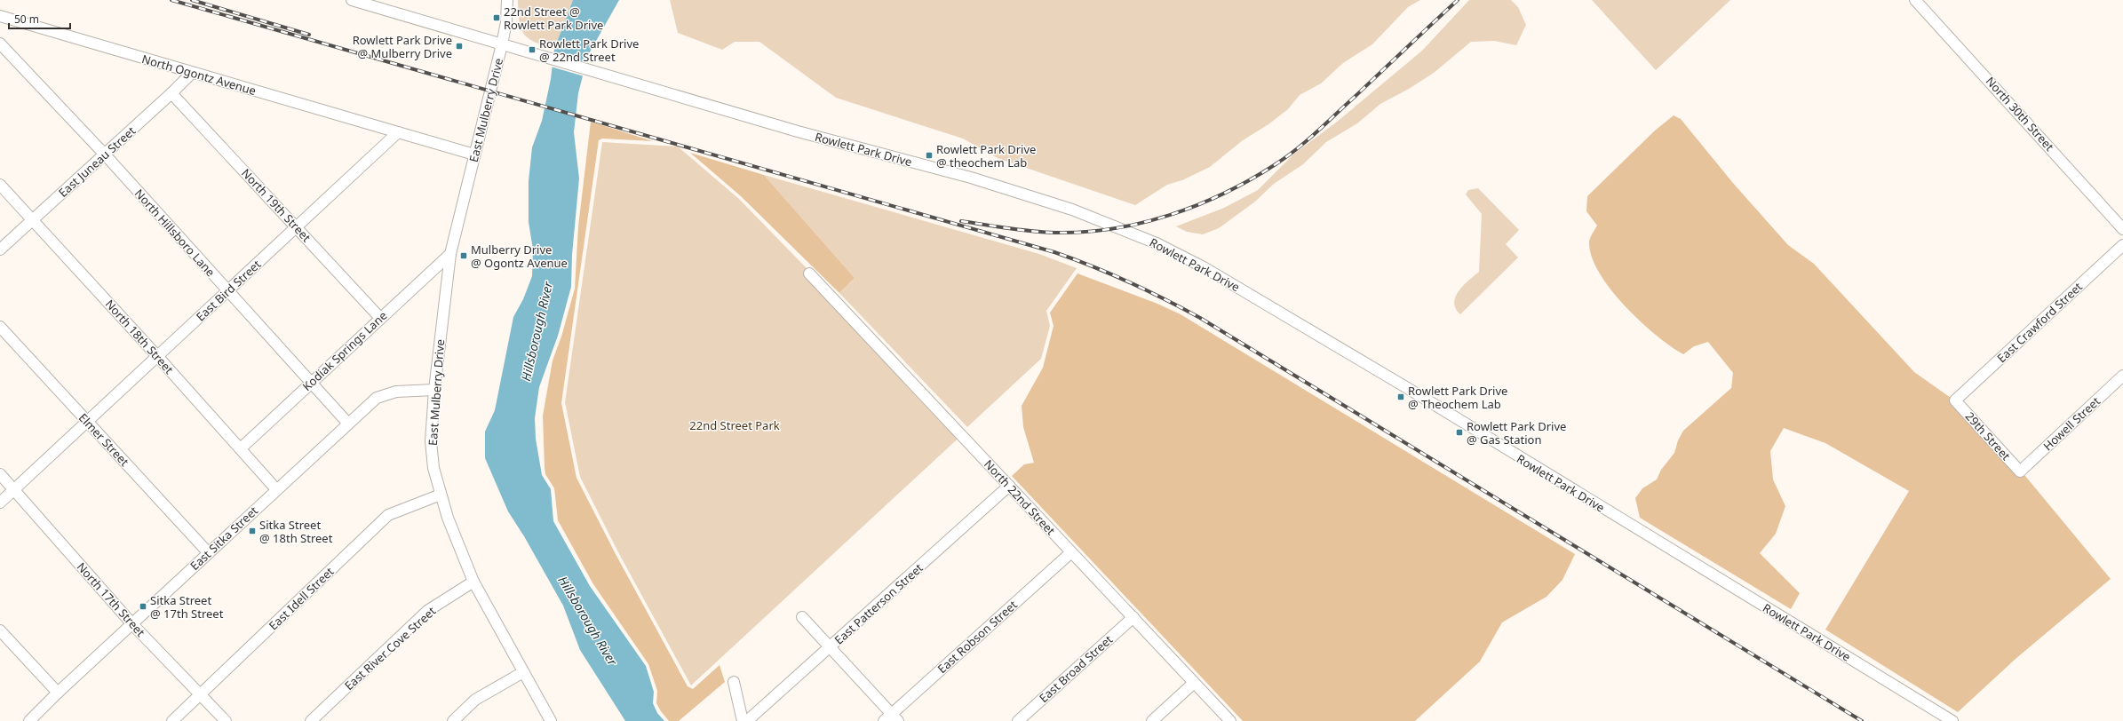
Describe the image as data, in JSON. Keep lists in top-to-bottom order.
{
  "streets": {
    "street": [
      "North Ogontz Avenue",
      "East Mulberry Drive",
      "North 30th Street",
      "Rowlett Park Drive",
      "East Juneau Street",
      "North 19th Street",
      "North Hillsboro Lane",
      "East Bird Street",
      "East Crawford Street",
      "North 18th Street",
      "Kodiak Springs Lane",
      "Howell Street",
      "29th Street",
      "Elmer Street",
      "North 22nd Street",
      "East Sitka Street",
      "East Idell Street",
      "North 17th Street",
      "East Patterson Street",
      "East Robson Street",
      "East River Cove Street",
      "East Broad Street"
    ]
  },
  "crossings": [
    ["North Ogontz Avenue", "East Juneau Street"],
    ["North Ogontz Avenue", "East Bird Street"],
    ["East Mulberry Drive", "Rowlett Park Drive"],
    ["East Mulberry Drive", "Kodiak Springs Lane"],
    ["East Mulberry Drive", "East Sitka Street"],
    ["East Mulberry Drive", "East Idell Street"],
    ["East Mulberry Drive", "East River Cove Street"],
    ["East Juneau Street", "North 19th Street"],
    ["East Juneau Street", "North Hillsboro Lane"],
    ["East Juneau Street", "North 18th Street"],
    ["North 19th Street", "East Bird Street"],
    ["North 19th Street", "Kodiak Springs Lane"],
    ["North Hillsboro Lane", "East Bird Street"],
    ["North Hillsboro Lane", "Kodiak Springs Lane"],
    ["North Hillsboro Lane", "East Sitka Street"],
    ["East Bird Street", "North 18th Street"],
    ["East Bird Street", "Elmer Street"],
    ["East Bird Street", "North 17th Street"],
    ["East Crawford Street", "29th Street"],
    ["North 18th Street", "Kodiak Springs Lane"],
    ["North 18th Street", "East Sitka Street"],
    ["Howell Street", "29th Street"],
    ["Elmer Street", "East Sitka Street"],
    ["North 22nd Street", "East Patterson Street"],
    ["North 22nd Street", "East Robson Street"],
    ["North 22nd Street", "East Broad Street"],
    ["East Sitka Street", "North 17th Street"],
    ["East Idell Street", "North 17th Street"]
  ],
  "water": ["Hillsborough River"],
  "parks": ["22nd Street Park"],
  "places": {
    "transit": [
      "22nd Street @ Rowlett Park Drive",
      "Rowlett Park Drive @ Mulberry Drive",
      "Rowlett Park Drive @ 22nd Street",
      "Rowlett Park Drive @ theochem Lab",
      "Mulberry Drive @ Ogontz Avenue",
      "Rowlett Park Drive @ Theochem Lab",
      "Rowlett Park Drive @ Gas Station",
      "Sitka Street @ 18th Street",
      "Sitka Street @ 17th Street"
    ]
  },
  "scale_bar": "50 m"
}
